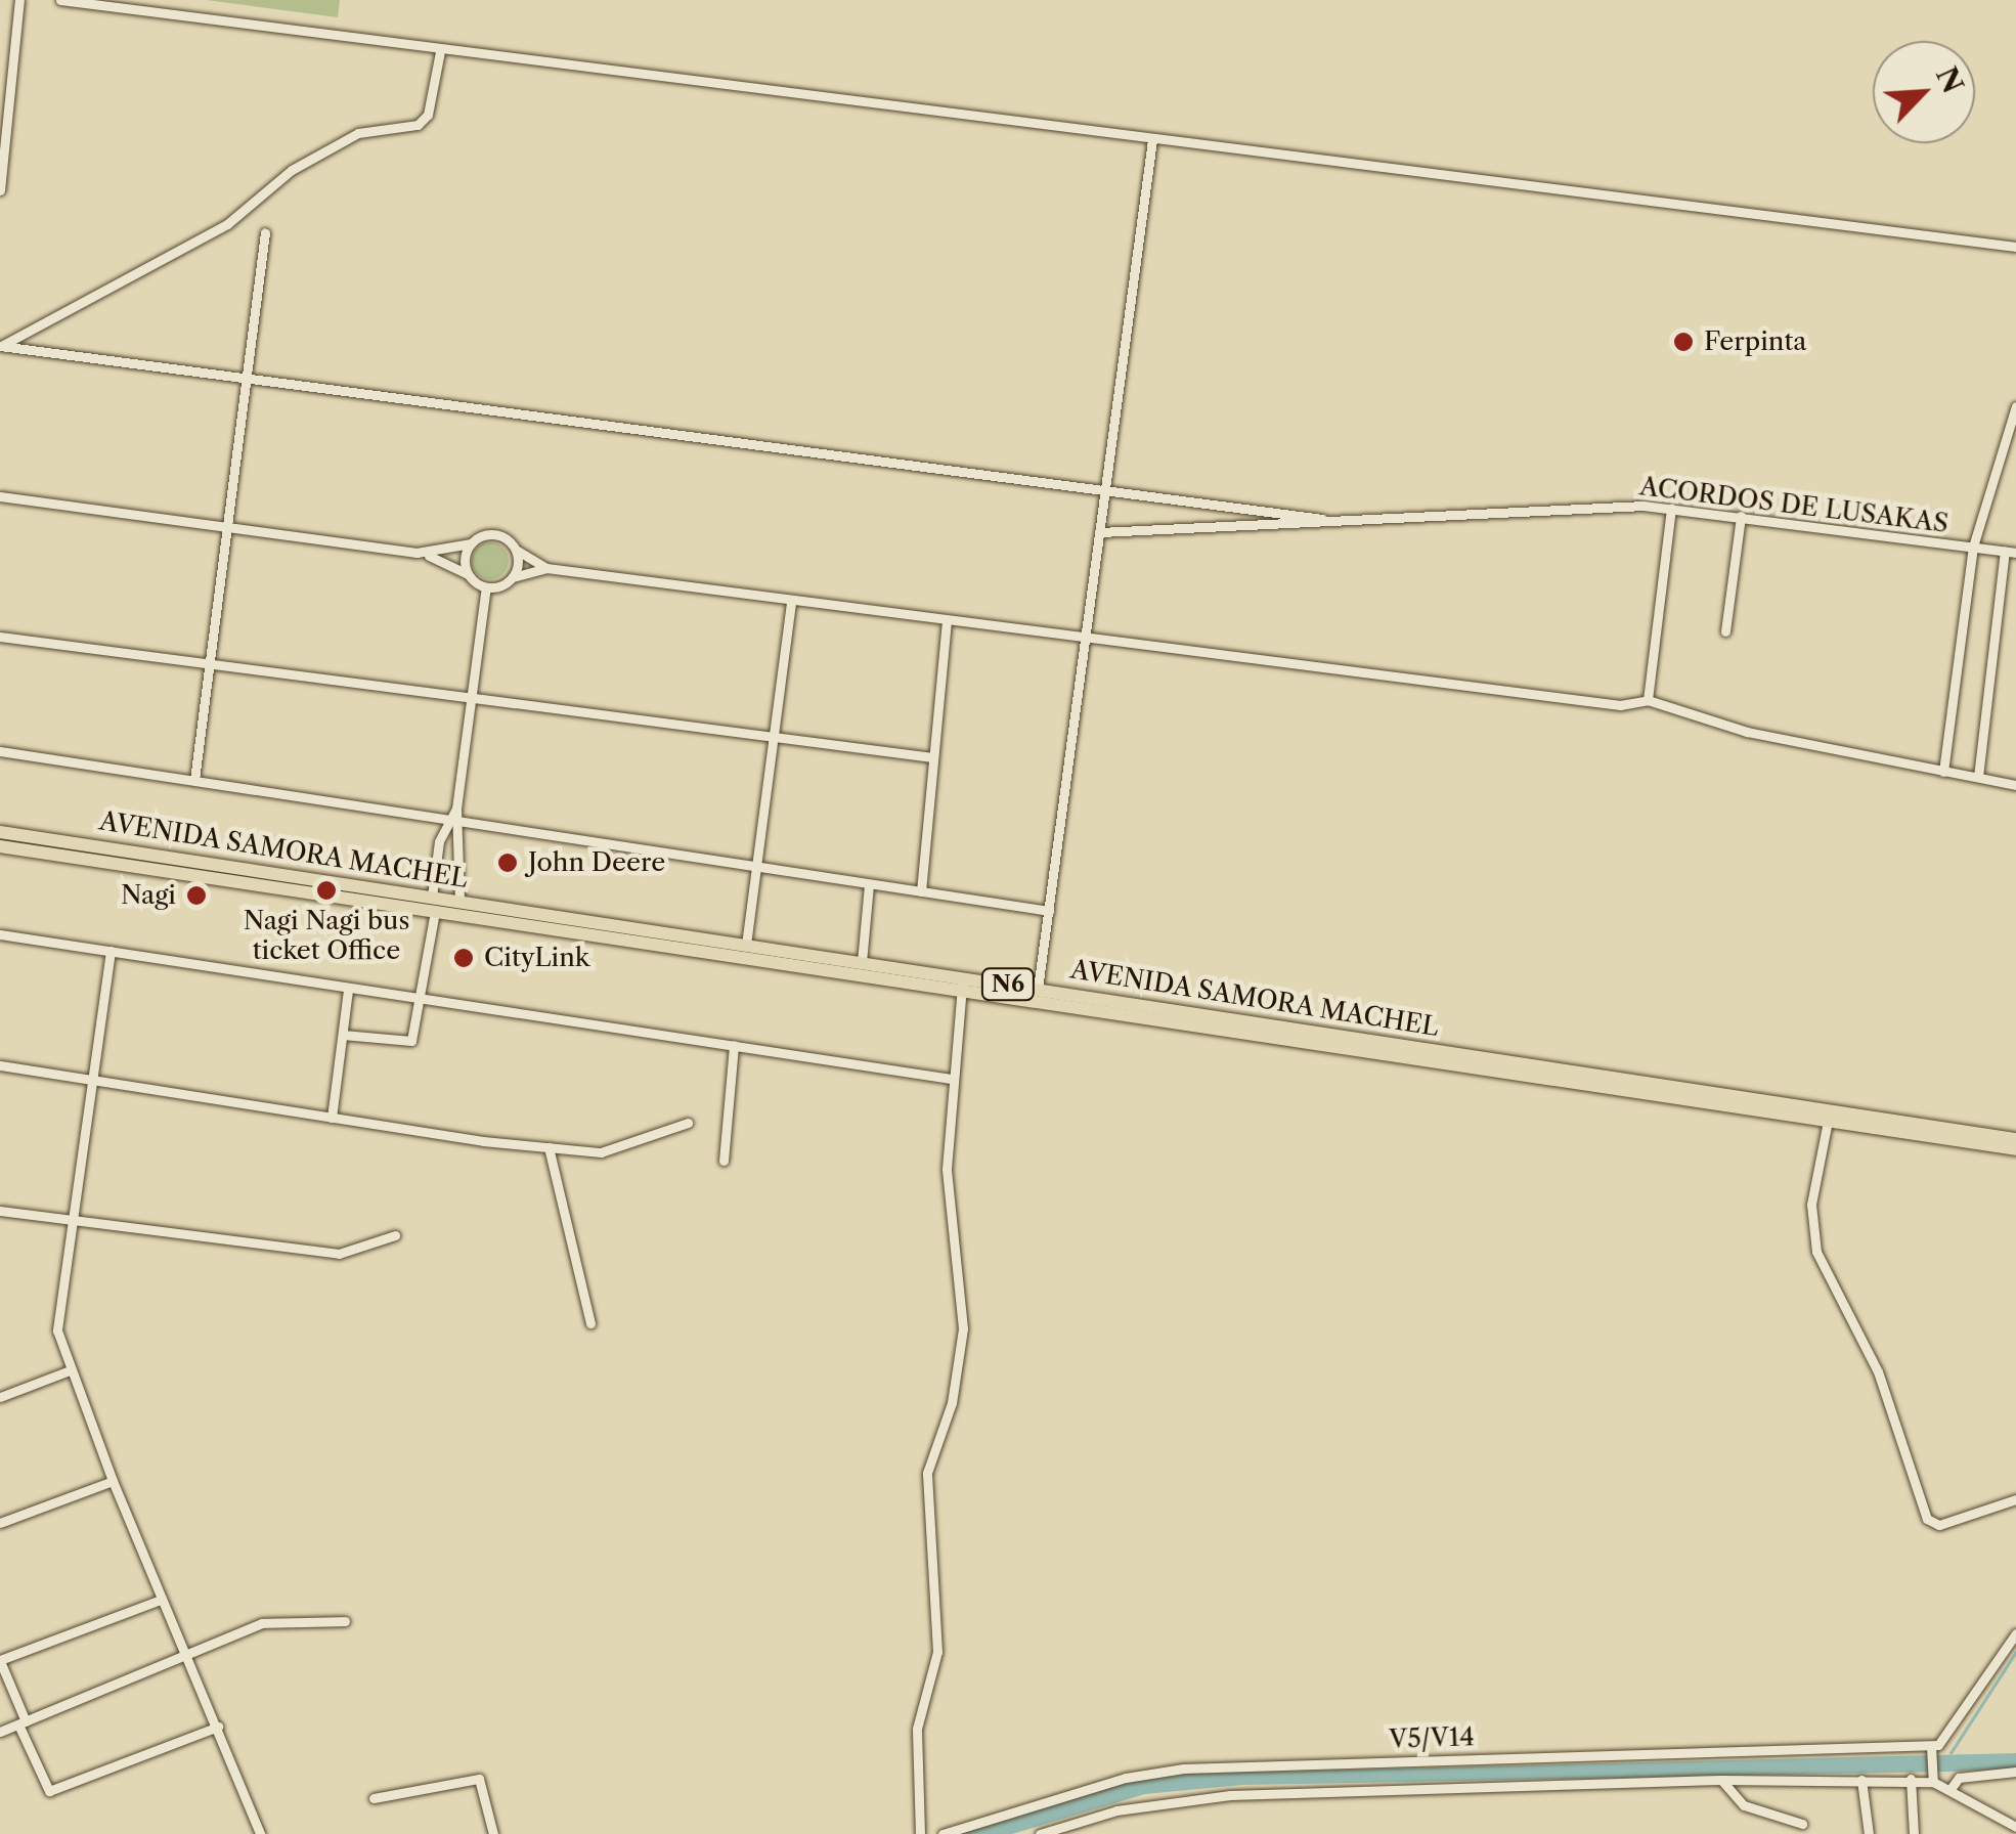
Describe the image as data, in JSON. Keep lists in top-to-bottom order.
{
  "streets": {
    "highway": ["AVENIDA SAMORA MACHEL", "N6"],
    "street": ["ACORDOS DE LUSAKAS", "V5/V14"]
  },
  "places": [
    "Ferpinta",
    "John Deere",
    "Nagi Nagi bus ticket Office",
    "Nagi",
    "CityLink"
  ],
  "north": "top right"
}
